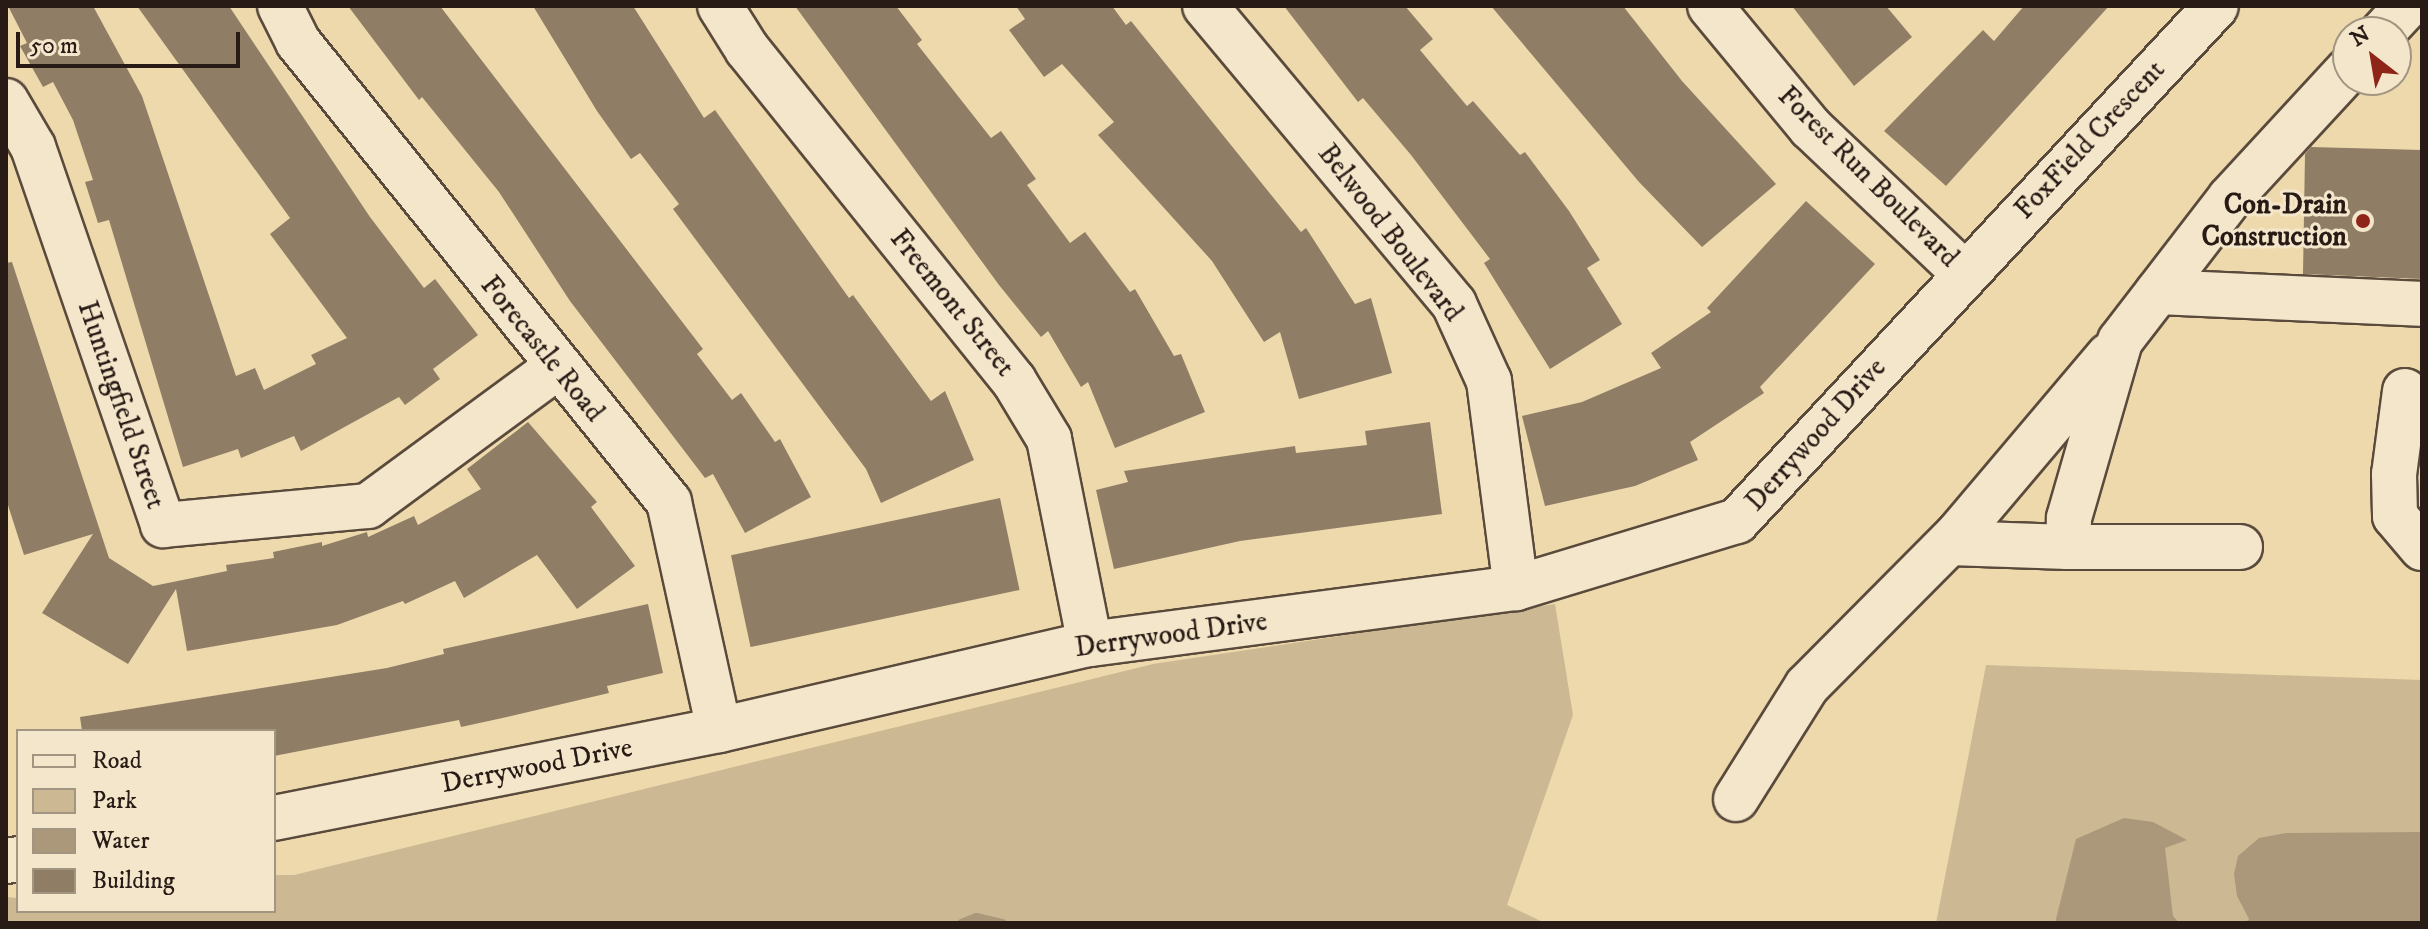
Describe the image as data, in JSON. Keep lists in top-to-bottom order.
{
  "streets": {
    "street": [
      "FoxField Crescent",
      "Forest Run Boulevard",
      "Belwood Boulevard",
      "Freemont Street",
      "Forecastle Road",
      "Huntingfield Street",
      "Derrywood Drive"
    ]
  },
  "crossings": [
    ["FoxField Crescent", "Forest Run Boulevard"],
    ["FoxField Crescent", "Derrywood Drive"],
    ["Forest Run Boulevard", "Derrywood Drive"],
    ["Belwood Boulevard", "Derrywood Drive"],
    ["Freemont Street", "Derrywood Drive"],
    ["Forecastle Road", "Huntingfield Street"],
    ["Forecastle Road", "Derrywood Drive"]
  ],
  "places": ["Con-Drain Construction"],
  "legend": [
    "Road",
    "Park",
    "Water",
    "Building"
  ],
  "scale_bar": "50 m",
  "north": "top left"
}
